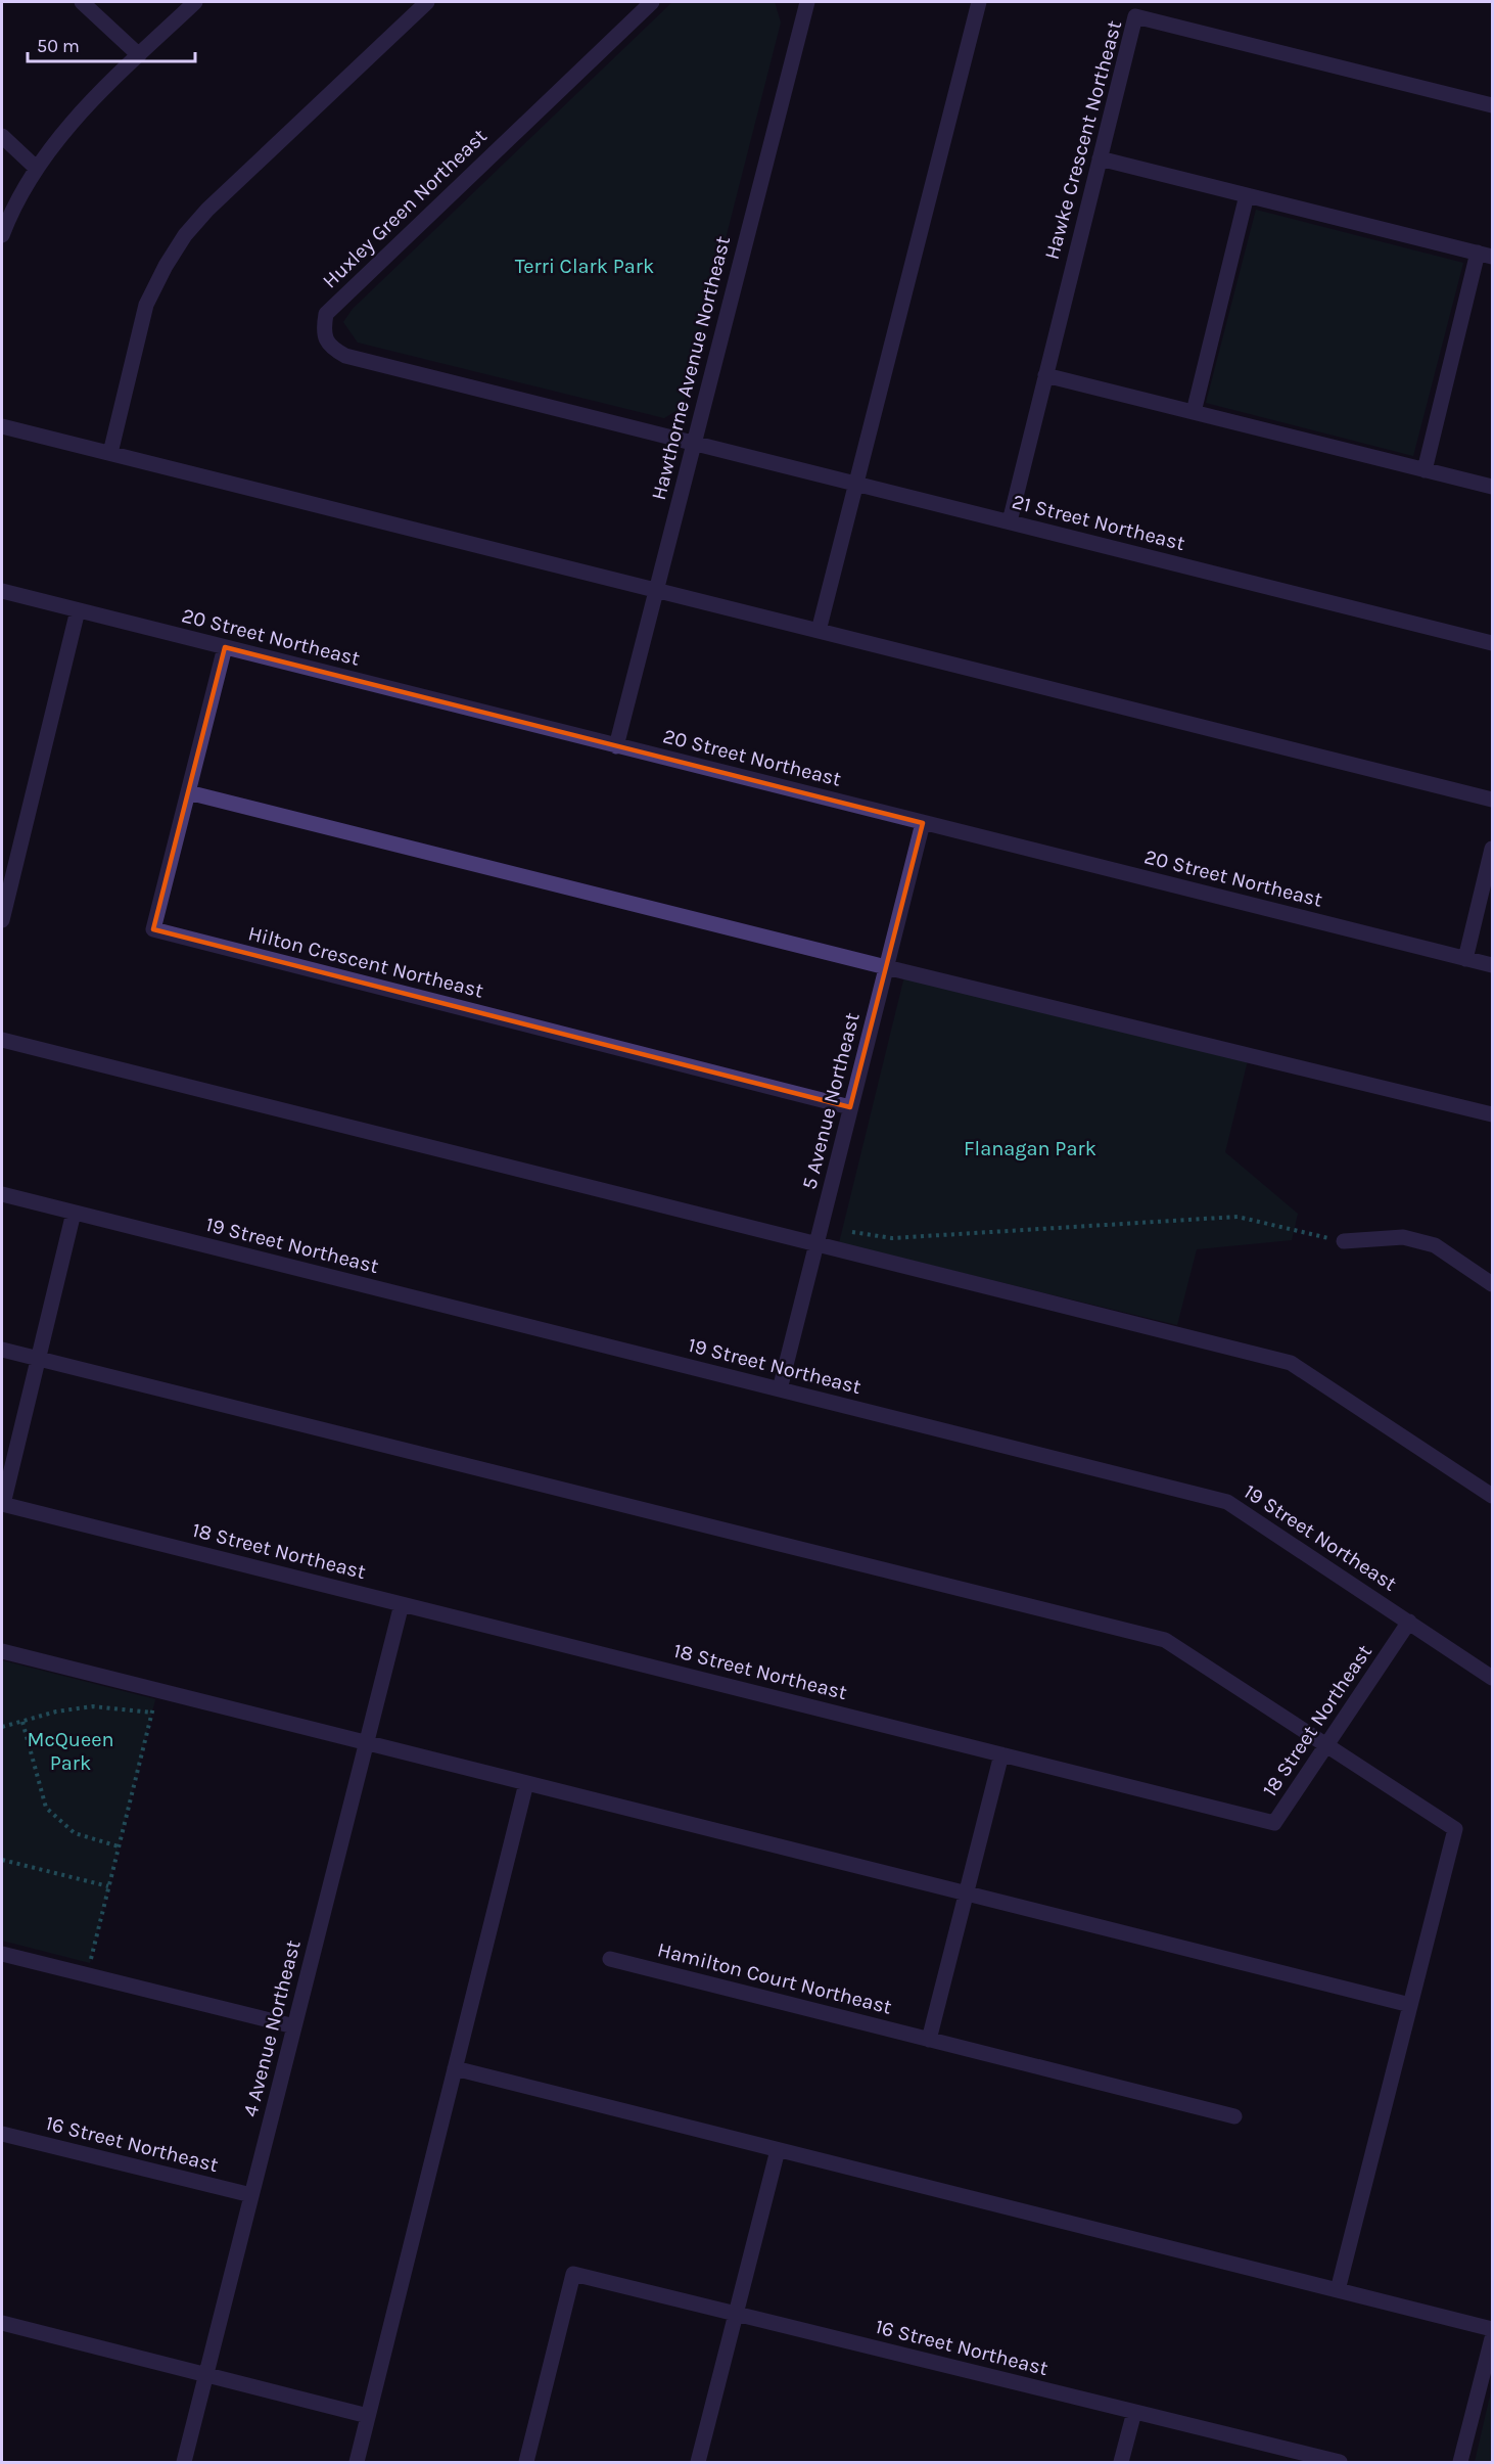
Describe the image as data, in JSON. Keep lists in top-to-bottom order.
{
  "streets": {
    "street": [
      "Hawke Crescent Northeast",
      "Huxley Green Northeast",
      "Hawthorne Avenue Northeast",
      "21 Street Northeast",
      "20 Street Northeast",
      "Hilton Crescent Northeast",
      "5 Avenue Northeast",
      "19 Street Northeast",
      "18 Street Northeast",
      "Hamilton Court Northeast",
      "4 Avenue Northeast",
      "16 Street Northeast"
    ]
  },
  "crossings": [
    ["Hawke Crescent Northeast", "21 Street Northeast"],
    ["Huxley Green Northeast", "Hawthorne Avenue Northeast"],
    ["Huxley Green Northeast", "21 Street Northeast"],
    ["Hawthorne Avenue Northeast", "21 Street Northeast"],
    ["Hawthorne Avenue Northeast", "20 Street Northeast"],
    ["20 Street Northeast", "Hilton Crescent Northeast"],
    ["20 Street Northeast", "5 Avenue Northeast"],
    ["Hilton Crescent Northeast", "5 Avenue Northeast"],
    ["5 Avenue Northeast", "19 Street Northeast"],
    ["19 Street Northeast", "18 Street Northeast"],
    ["18 Street Northeast", "4 Avenue Northeast"],
    ["4 Avenue Northeast", "16 Street Northeast"]
  ],
  "parks": ["Terri Clark Park", "Flanagan Park", "McQueen Park"],
  "scale_bar": "50 m"
}
